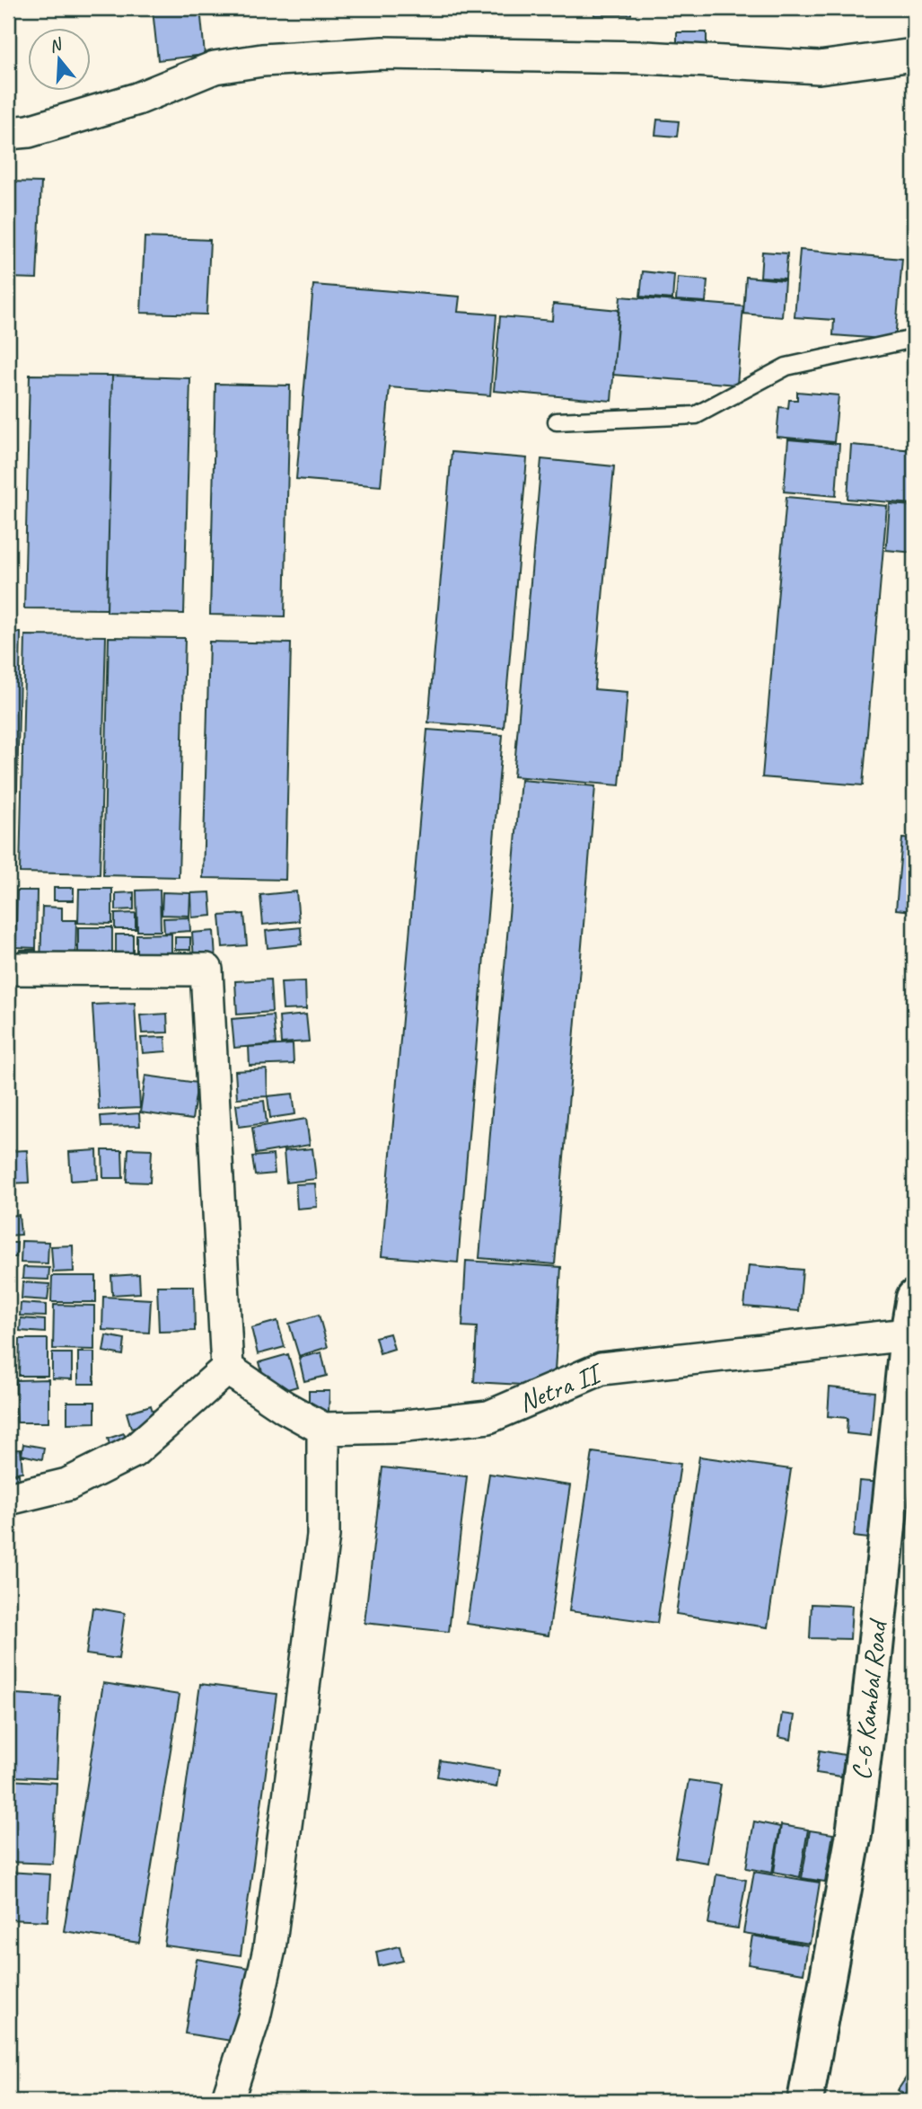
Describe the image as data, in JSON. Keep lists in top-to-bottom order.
{
  "streets": {
    "street": ["Netra II", "C-6 Kambal Road"]
  },
  "crossings": [
    ["Netra II", "C-6 Kambal Road"]
  ],
  "north": "top"
}
